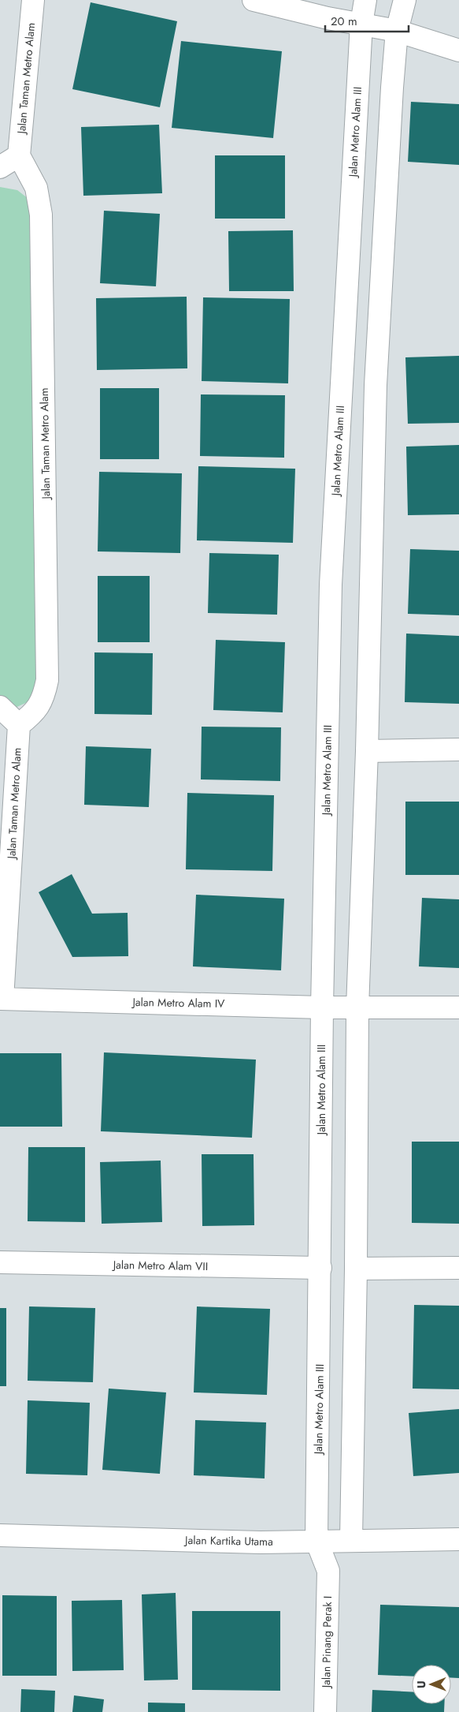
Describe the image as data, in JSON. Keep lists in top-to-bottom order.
{
  "streets": {
    "street": [
      "Jalan Taman Metro Alam",
      "Jalan Metro Alam III",
      "Jalan Metro Alam IV",
      "Jalan Metro Alam VII",
      "Jalan Kartika Utama",
      "Jalan Pinang Perak I"
    ]
  },
  "crossings": [
    ["Jalan Taman Metro Alam", "Jalan Metro Alam IV"],
    ["Jalan Metro Alam III", "Jalan Metro Alam IV"],
    ["Jalan Metro Alam III", "Jalan Metro Alam VII"],
    ["Jalan Metro Alam III", "Jalan Kartika Utama"],
    ["Jalan Metro Alam III", "Jalan Pinang Perak I"],
    ["Jalan Kartika Utama", "Jalan Pinang Perak I"]
  ],
  "scale_bar": "20 m",
  "north": "left"
}
